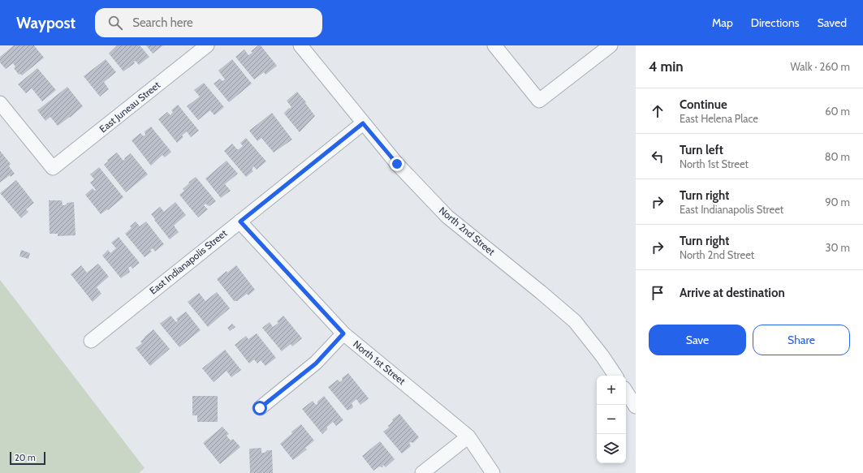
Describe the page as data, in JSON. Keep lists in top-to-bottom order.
{
  "streets": {
    "street": [
      "East Juneau Street",
      "North 2nd Street",
      "East Indianapolis Street",
      "North 1st Street"
    ]
  },
  "crossings": [
    ["North 2nd Street", "East Indianapolis Street"],
    ["East Indianapolis Street", "North 1st Street"]
  ],
  "scale_bar": "20 m",
  "page": {
    "header": "Waypost",
    "search": "Search here",
    "nav": ["Map", "Directions", "Saved"],
    "heading": ["4 min", "Walk · 260 m"],
    "list": [
      ["Continue", "East Helena Place", "60 m"],
      ["Turn left", "North 1st Street", "80 m"],
      ["Turn right", "East Indianapolis Street", "90 m"],
      ["Turn right", "North 2nd Street", "30 m"],
      "Arrive at destination"
    ],
    "buttons": ["Save", "Share"],
    "map_buttons": ["+", "−"],
    "scale": "20 m"
  }
}
